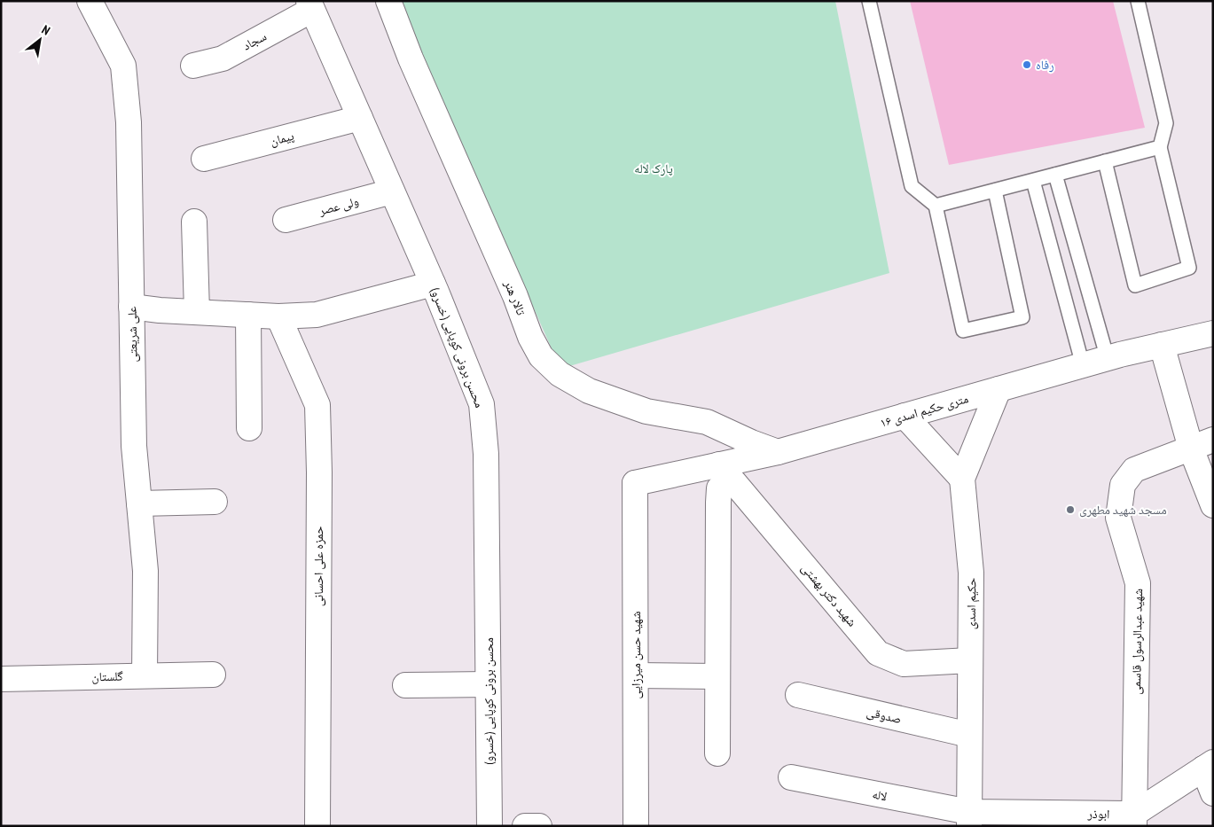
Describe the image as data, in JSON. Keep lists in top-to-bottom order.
{
  "streets": {
    "street": [
      "سجاد",
      "پیمان",
      "ولی عصر",
      "تالار هنر",
      "علی شریعتی",
      "محسن برونی کوپایی (خسرو)",
      "۱۶ متری حکیم اسدی",
      "حمزه علی احسانی",
      "شهید دکتر بهشتی",
      "حکیم اسدی",
      "شهید عبدالرسول قاسمی",
      "شهید حسن میرزایی",
      "گلستان",
      "صدوقی",
      "لاله",
      "ابوذر"
    ]
  },
  "crossings": [
    ["سجاد", "محسن برونی کوپایی (خسرو)"],
    ["پیمان", "محسن برونی کوپایی (خسرو)"],
    ["ولی عصر", "محسن برونی کوپایی (خسرو)"],
    ["تالار هنر", "۱۶ متری حکیم اسدی"],
    ["علی شریعتی", "گلستان"],
    ["۱۶ متری حکیم اسدی", "شهید دکتر بهشتی"],
    ["۱۶ متری حکیم اسدی", "حکیم اسدی"],
    ["۱۶ متری حکیم اسدی", "شهید حسن میرزایی"],
    ["شهید دکتر بهشتی", "حکیم اسدی"],
    ["حکیم اسدی", "صدوقی"],
    ["حکیم اسدی", "لاله"],
    ["حکیم اسدی", "ابوذر"],
    ["شهید عبدالرسول قاسمی", "ابوذر"],
    ["لاله", "ابوذر"]
  ],
  "parks": ["پارک لاله"],
  "places": ["رفاه", "مسجد شهید مطهری"],
  "north": "top right"
}
